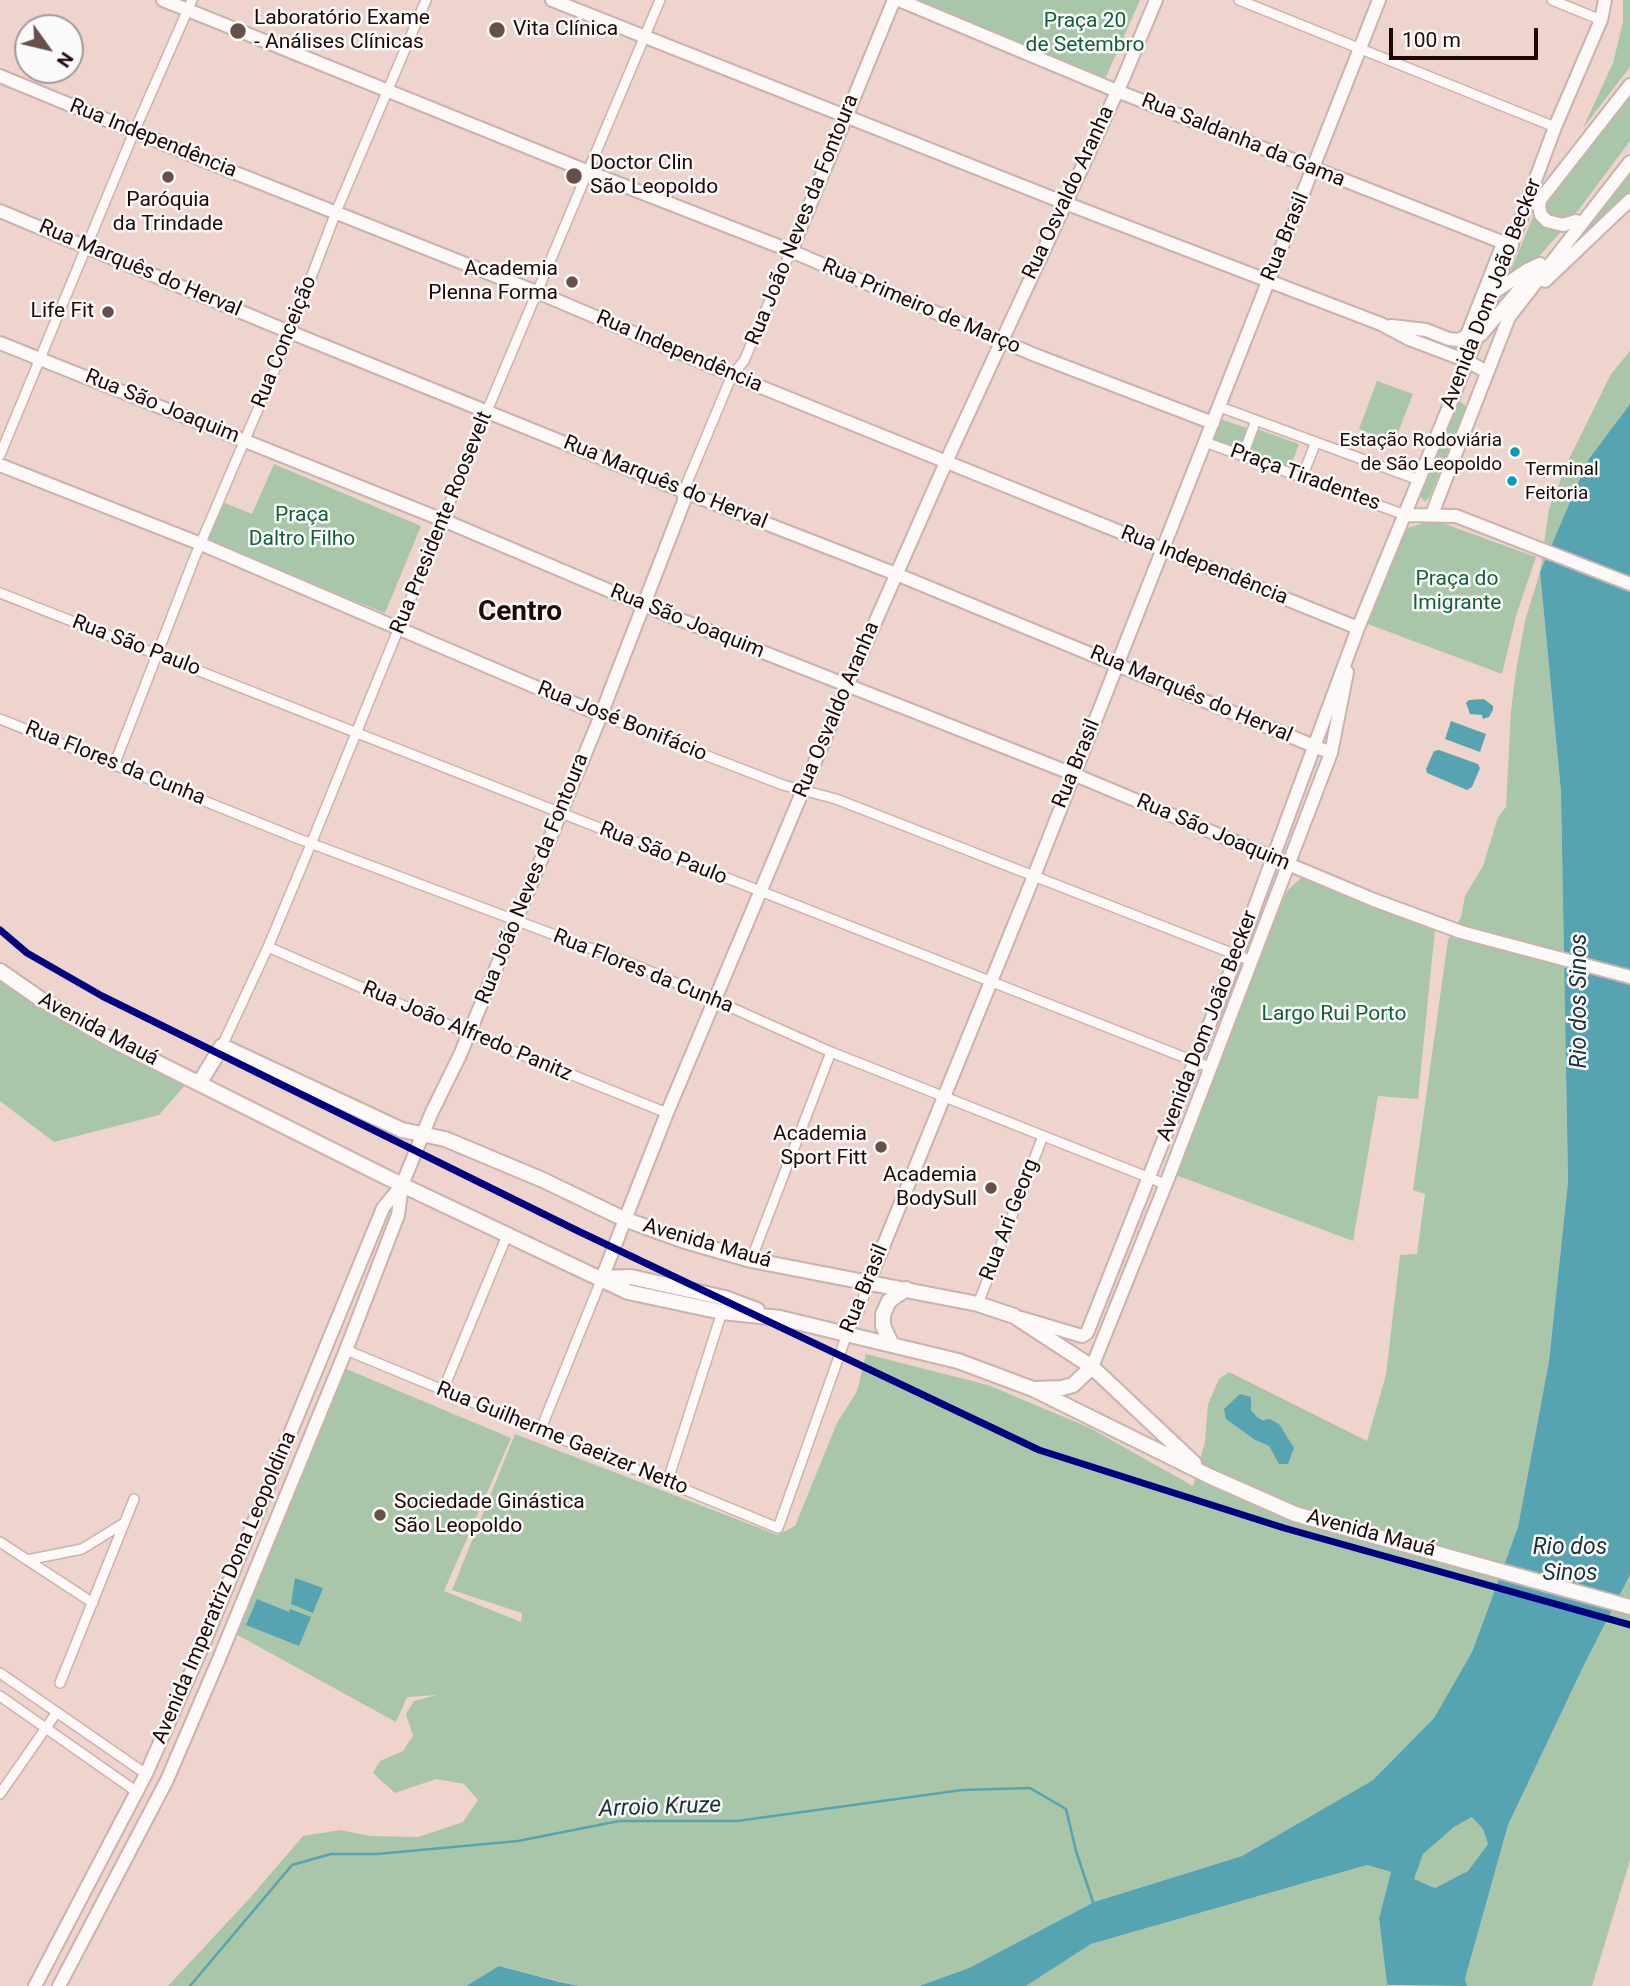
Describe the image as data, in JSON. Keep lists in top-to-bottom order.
{
  "streets": {
    "main road": ["Avenida Mauá"],
    "street": [
      "Rua Independência",
      "Rua Saldanha da Gama",
      "Rua Osvaldo Aranha",
      "Rua João Neves da Fontoura",
      "Rua Brasil",
      "Rua Marquês do Herval",
      "Avenida Dom João Becker",
      "Rua Primeiro de Março",
      "Rua Conceição",
      "Rua São Joaquim",
      "Praça Tiradentes",
      "Rua Presidente Roosevelt",
      "Rua São Paulo",
      "Rua José Bonifácio",
      "Rua Flores da Cunha",
      "Rua João Alfredo Panitz",
      "Rua Ari Georg",
      "Rua Guilherme Gaeizer Netto",
      "Avenida Imperatriz Dona Leopoldina"
    ]
  },
  "crossings": [
    ["Rua Independência", "Rua Osvaldo Aranha"],
    ["Rua Independência", "Rua João Neves da Fontoura"],
    ["Rua Independência", "Rua Brasil"],
    ["Rua Independência", "Avenida Dom João Becker"],
    ["Rua Independência", "Rua Conceição"],
    ["Rua Independência", "Rua Presidente Roosevelt"],
    ["Rua Saldanha da Gama", "Rua Osvaldo Aranha"],
    ["Rua Saldanha da Gama", "Rua João Neves da Fontoura"],
    ["Rua Saldanha da Gama", "Rua Brasil"],
    ["Rua Saldanha da Gama", "Avenida Dom João Becker"],
    ["Rua Osvaldo Aranha", "Rua Marquês do Herval"],
    ["Rua Osvaldo Aranha", "Rua Primeiro de Março"],
    ["Rua Osvaldo Aranha", "Rua São Joaquim"],
    ["Rua Osvaldo Aranha", "Rua São Paulo"],
    ["Rua Osvaldo Aranha", "Rua José Bonifácio"],
    ["Rua Osvaldo Aranha", "Rua Flores da Cunha"],
    ["Rua Osvaldo Aranha", "Avenida Mauá"],
    ["Rua Osvaldo Aranha", "Rua João Alfredo Panitz"],
    ["Rua Osvaldo Aranha", "Rua Guilherme Gaeizer Netto"],
    ["Rua João Neves da Fontoura", "Rua Marquês do Herval"],
    ["Rua João Neves da Fontoura", "Rua Primeiro de Março"],
    ["Rua João Neves da Fontoura", "Rua São Joaquim"],
    ["Rua João Neves da Fontoura", "Rua São Paulo"],
    ["Rua João Neves da Fontoura", "Rua José Bonifácio"],
    ["Rua João Neves da Fontoura", "Rua Flores da Cunha"],
    ["Rua João Neves da Fontoura", "Avenida Mauá"],
    ["Rua João Neves da Fontoura", "Rua João Alfredo Panitz"],
    ["Rua João Neves da Fontoura", "Avenida Imperatriz Dona Leopoldina"],
    ["Rua Brasil", "Rua Marquês do Herval"],
    ["Rua Brasil", "Rua Primeiro de Março"],
    ["Rua Brasil", "Rua São Joaquim"],
    ["Rua Brasil", "Praça Tiradentes"],
    ["Rua Brasil", "Rua São Paulo"],
    ["Rua Brasil", "Rua José Bonifácio"],
    ["Rua Brasil", "Rua Flores da Cunha"],
    ["Rua Brasil", "Avenida Mauá"],
    ["Rua Brasil", "Rua Guilherme Gaeizer Netto"],
    ["Rua Marquês do Herval", "Avenida Dom João Becker"],
    ["Rua Marquês do Herval", "Rua Conceição"],
    ["Rua Marquês do Herval", "Rua Presidente Roosevelt"],
    ["Avenida Dom João Becker", "Rua São Joaquim"],
    ["Avenida Dom João Becker", "Praça Tiradentes"],
    ["Avenida Dom João Becker", "Rua São Paulo"],
    ["Avenida Dom João Becker", "Rua José Bonifácio"],
    ["Avenida Dom João Becker", "Rua Flores da Cunha"],
    ["Avenida Dom João Becker", "Avenida Mauá"],
    ["Rua Primeiro de Março", "Rua Conceição"],
    ["Rua Primeiro de Março", "Rua Presidente Roosevelt"],
    ["Rua Conceição", "Rua São Joaquim"],
    ["Rua Conceição", "Rua São Paulo"],
    ["Rua Conceição", "Rua José Bonifácio"],
    ["Rua Conceição", "Rua Flores da Cunha"],
    ["Rua São Joaquim", "Rua Presidente Roosevelt"],
    ["Rua Presidente Roosevelt", "Rua São Paulo"],
    ["Rua Presidente Roosevelt", "Rua José Bonifácio"],
    ["Rua Presidente Roosevelt", "Rua Flores da Cunha"],
    ["Rua Presidente Roosevelt", "Avenida Mauá"],
    ["Rua Presidente Roosevelt", "Rua João Alfredo Panitz"],
    ["Rua Flores da Cunha", "Rua Ari Georg"],
    ["Avenida Mauá", "Rua Ari Georg"],
    ["Avenida Mauá", "Avenida Imperatriz Dona Leopoldina"],
    ["Rua Guilherme Gaeizer Netto", "Avenida Imperatriz Dona Leopoldina"]
  ],
  "districts": ["Centro"],
  "water": ["Rio dos Sinos", "Arroio Kruze"],
  "parks": [
    "Praça 20 de Setembro",
    "Praça Daltro Filho",
    "Praça do Imigrante",
    "Largo Rui Porto"
  ],
  "places": [
    "Vita Clínica",
    "Laboratório Exame - Análises Clínicas",
    "Doctor Clin São Leopoldo",
    "Paróquia da Trindade",
    "Academia Plenna Forma",
    "Life Fit",
    "Estação Rodoviária de São Leopoldo",
    "Terminal Feitoria",
    "Academia Sport Fitt",
    "Academia BodySull",
    "Sociedade Ginástica São Leopoldo"
  ],
  "scale_bar": "100 m",
  "north": "bottom right"
}
